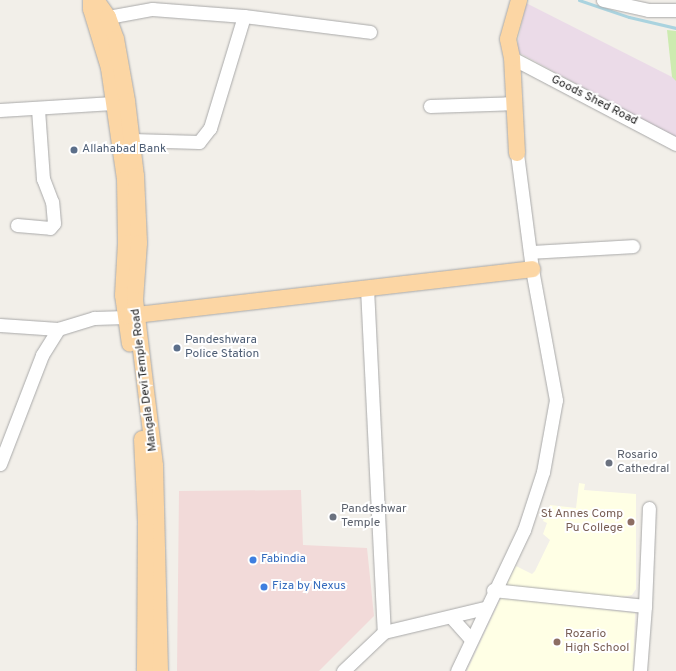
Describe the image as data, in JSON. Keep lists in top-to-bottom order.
{
  "streets": {
    "main road": ["Mangala Devi Temple Road"],
    "street": ["Goods Shed Road"]
  },
  "places": [
    "Allahabad Bank",
    "Pandeshwara Police Station",
    "Rosario Cathedral",
    "Pandeshwar Temple",
    "St Annes Comp Pu College",
    "Fabindia",
    "Fiza by Nexus",
    "Rozario High School"
  ]
}
